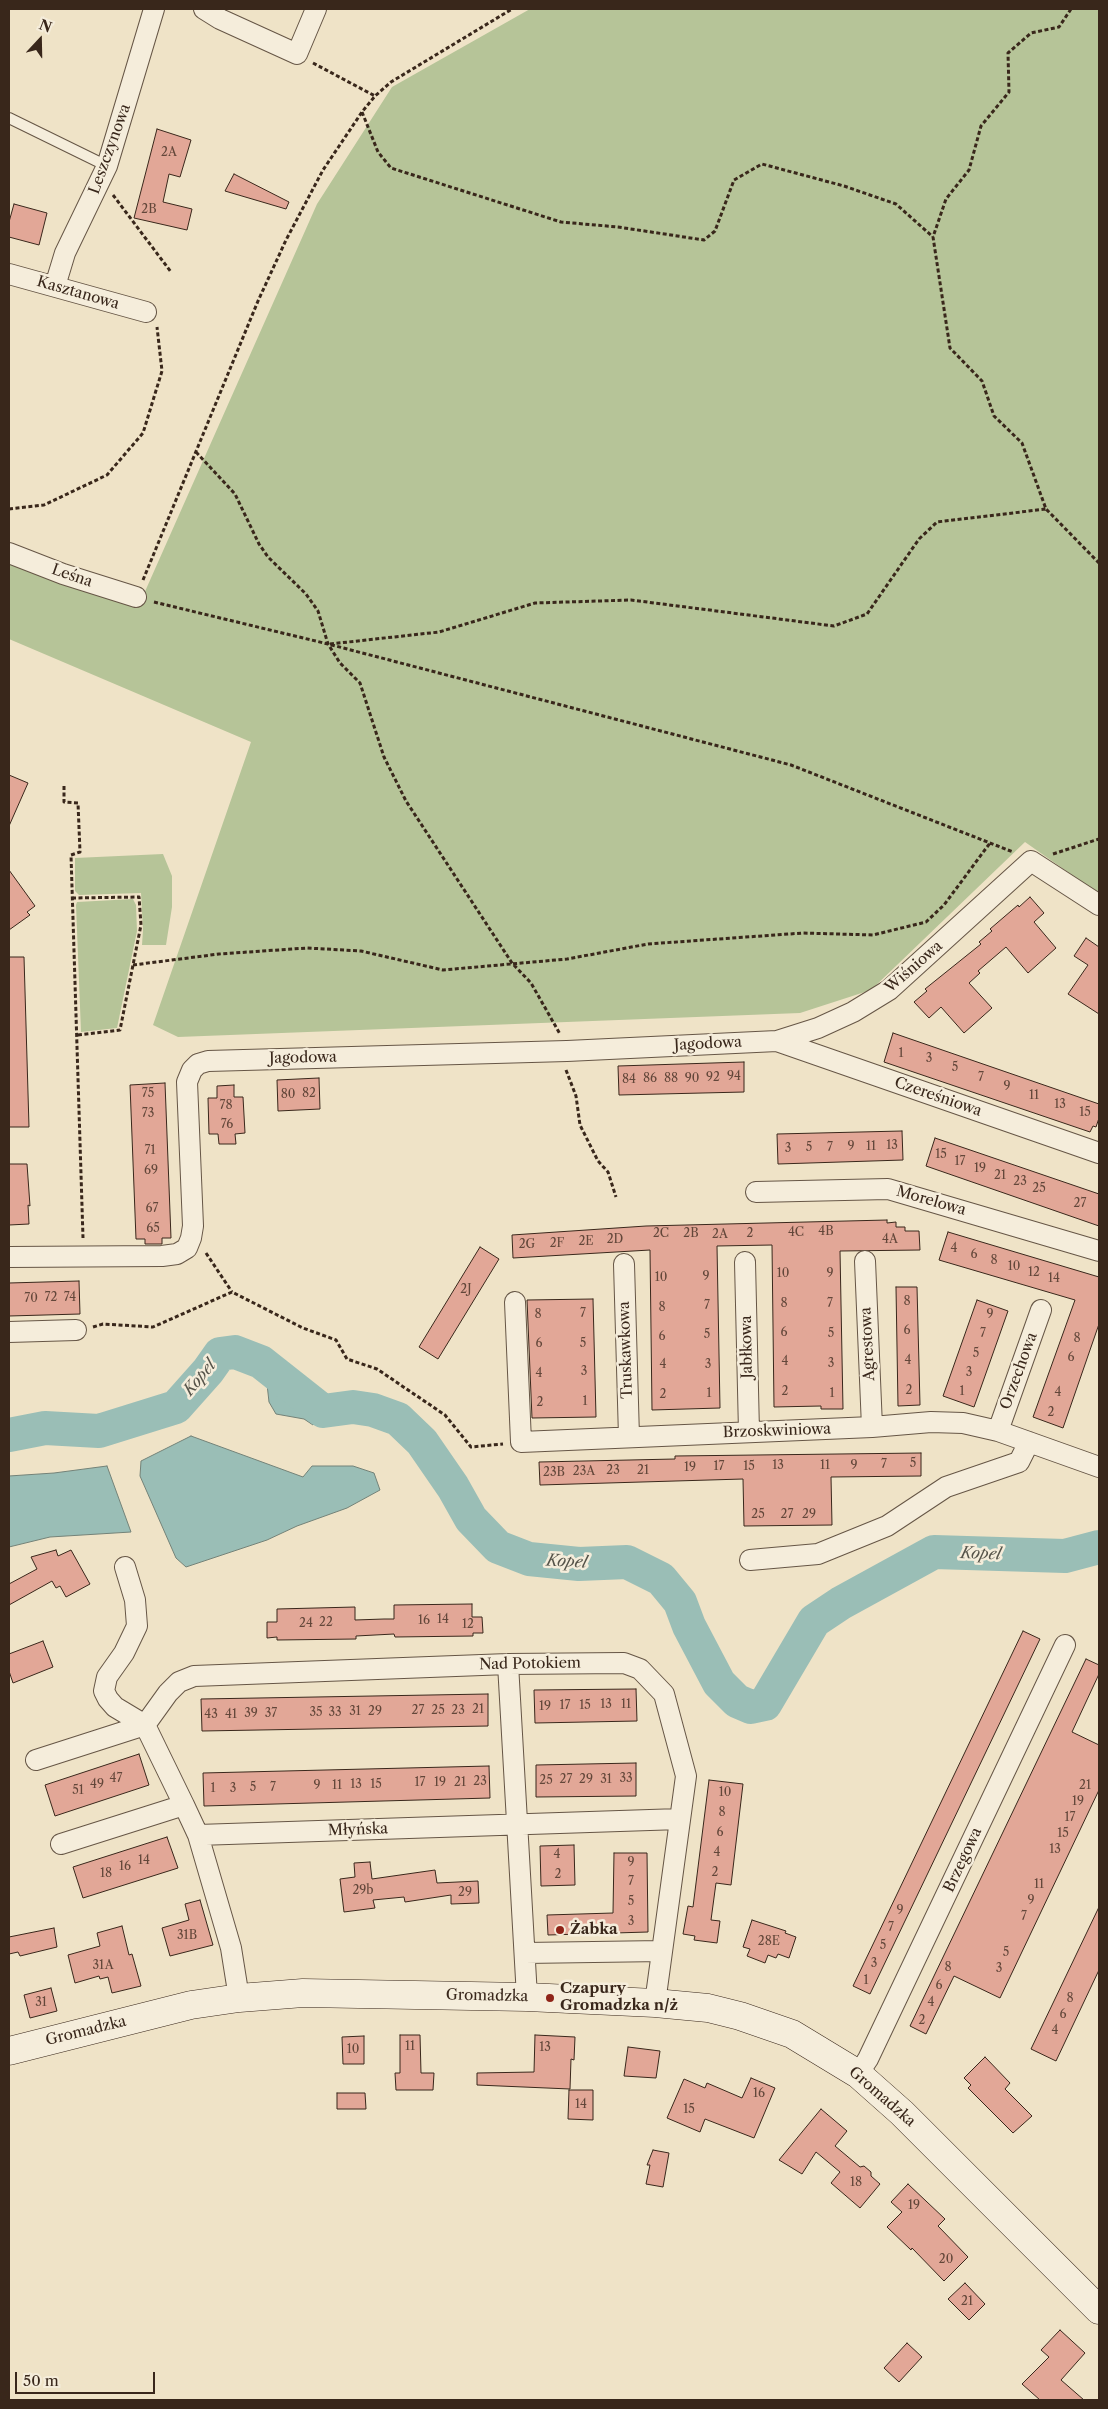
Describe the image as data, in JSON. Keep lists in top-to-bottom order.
{
  "streets": {
    "street": [
      "Leszczynowa",
      "Kasztanowa",
      "Leśna",
      "Wiśniowa",
      "Jagodowa",
      "Czereśniowa",
      "Morelowa",
      "Agrestowa",
      "Jabłkowa",
      "Truskawkowa",
      "Orzechowa",
      "Brzoskwiniowa",
      "Nad Potokiem",
      "Młyńska",
      "Brzegowa",
      "Gromadzka"
    ]
  },
  "crossings": [
    ["Leszczynowa", "Kasztanowa"],
    ["Wiśniowa", "Jagodowa"],
    ["Wiśniowa", "Czereśniowa"],
    ["Jagodowa", "Czereśniowa"],
    ["Agrestowa", "Brzoskwiniowa"],
    ["Jabłkowa", "Brzoskwiniowa"],
    ["Truskawkowa", "Brzoskwiniowa"],
    ["Orzechowa", "Brzoskwiniowa"],
    ["Nad Potokiem", "Młyńska"],
    ["Nad Potokiem", "Gromadzka"],
    ["Brzegowa", "Gromadzka"]
  ],
  "water": ["Kopel"],
  "places": ["Żabka", "Czapury Gromadzka n/ż"],
  "house_numbers": [
    "2A",
    "2B",
    "1",
    "3",
    "5",
    "94",
    "92",
    "7",
    "86",
    "88",
    "90",
    "84",
    "9",
    "75",
    "82",
    "80",
    "11",
    "13",
    "78",
    "15",
    "73",
    "76",
    "13",
    "9",
    "11",
    "5",
    "7",
    "3",
    "71",
    "15",
    "17",
    "19",
    "69",
    "21",
    "23",
    "25",
    "27",
    "67",
    "65",
    "4B",
    "4C",
    "2C",
    "2B",
    "2",
    "2A",
    "2D",
    "4A",
    "2E",
    "2F",
    "2G",
    "4",
    "6",
    "8",
    "10",
    "12",
    "10",
    "9",
    "9",
    "10",
    "14",
    "2J",
    "72",
    "74",
    "70",
    "8",
    "8",
    "7",
    "7",
    "8",
    "7",
    "8",
    "9",
    "6",
    "6",
    "5",
    "7",
    "5",
    "6",
    "8",
    "6",
    "5",
    "5",
    "6",
    "4",
    "4",
    "3",
    "4",
    "3",
    "3",
    "3",
    "4",
    "2",
    "2",
    "1",
    "4",
    "1",
    "1",
    "2",
    "1",
    "2",
    "2",
    "5",
    "7",
    "13",
    "11",
    "9",
    "17",
    "15",
    "19",
    "23",
    "21",
    "23A",
    "23B",
    "25",
    "27",
    "29",
    "14",
    "16",
    "22",
    "24",
    "12",
    "13",
    "11",
    "17",
    "15",
    "19",
    "21",
    "27",
    "25",
    "23",
    "31",
    "29",
    "35",
    "33",
    "39",
    "37",
    "43",
    "41",
    "47",
    "33",
    "27",
    "29",
    "31",
    "25",
    "23",
    "17",
    "19",
    "21",
    "49",
    "13",
    "15",
    "9",
    "11",
    "21",
    "5",
    "7",
    "1",
    "3",
    "51",
    "10",
    "19",
    "8",
    "17",
    "6",
    "15",
    "13",
    "4",
    "4",
    "14",
    "9",
    "16",
    "2",
    "18",
    "2",
    "7",
    "11",
    "29b",
    "29",
    "9",
    "5",
    "9",
    "7",
    "3",
    "7",
    "31B",
    "28E",
    "5",
    "5",
    "3",
    "31A",
    "8",
    "3",
    "1",
    "6",
    "8",
    "31",
    "4",
    "6",
    "2",
    "4",
    "11",
    "13",
    "10",
    "16",
    "14",
    "15",
    "18",
    "19",
    "20",
    "21"
  ],
  "scale_bar": "50 m",
  "north": "top"
}
